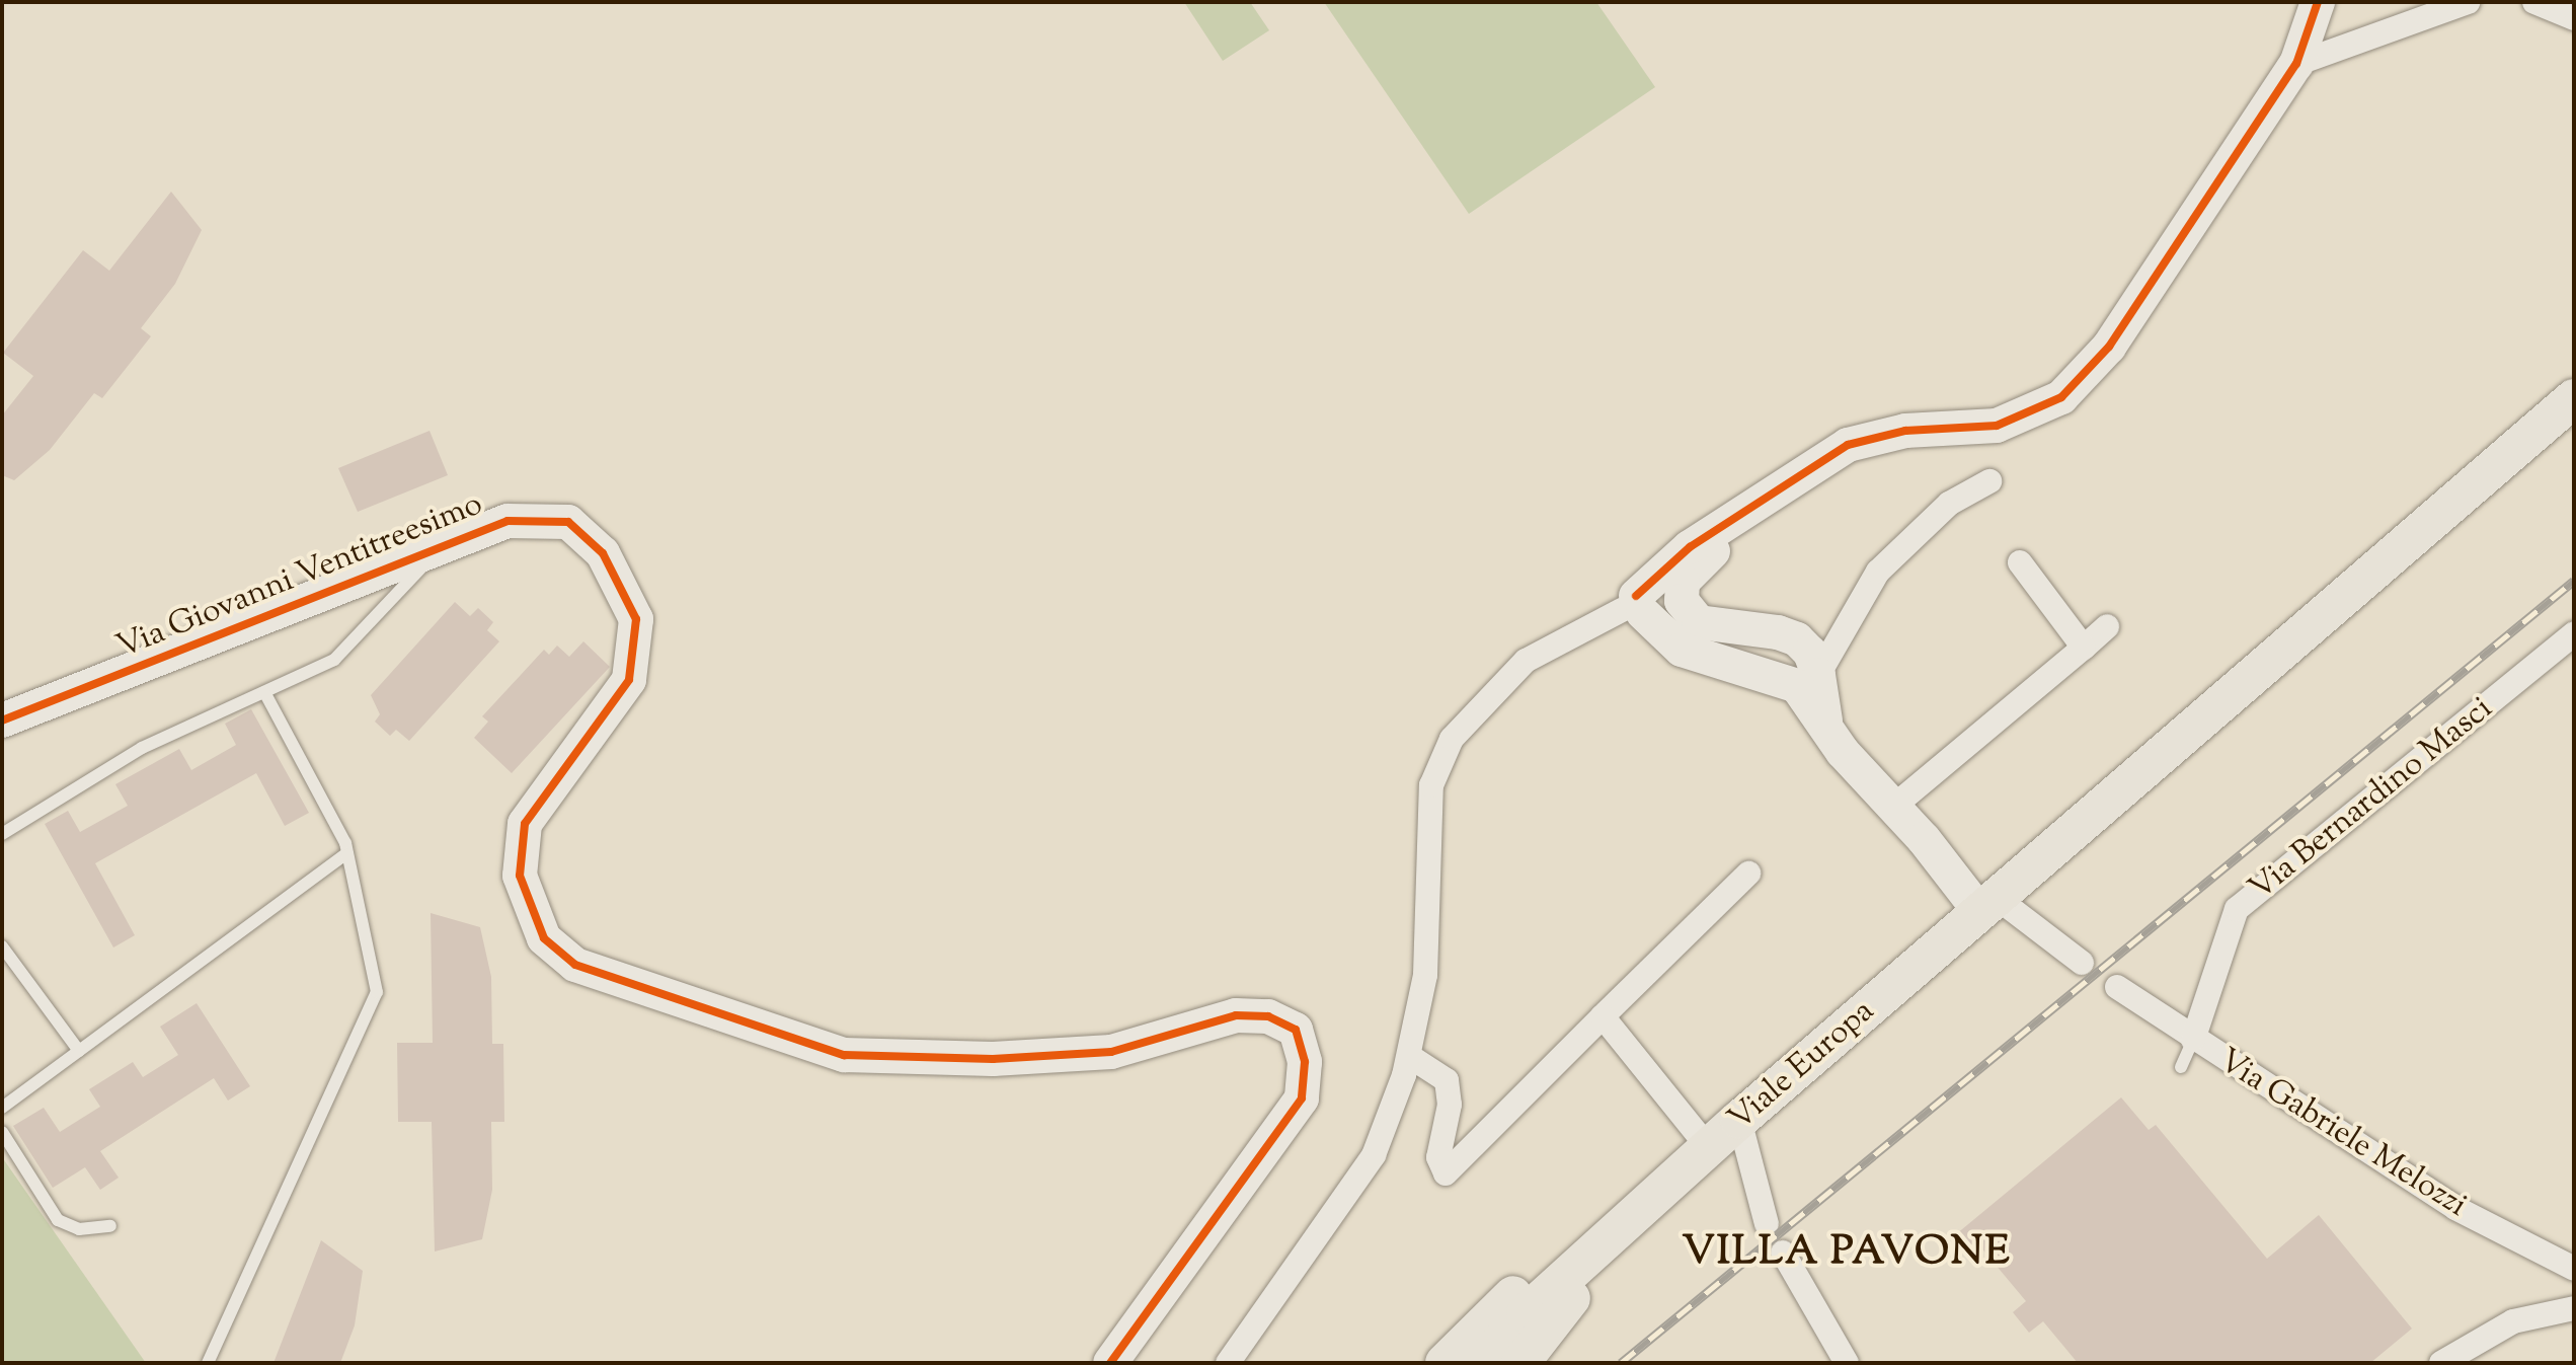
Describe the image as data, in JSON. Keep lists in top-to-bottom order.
{
  "streets": {
    "main road": ["Viale Europa"],
    "street": ["Via Giovanni Ventitreesimo", "Via Bernardino Masci", "Via Gabriele Melozzi"]
  },
  "crossings": [
    ["Via Bernardino Masci", "Via Gabriele Melozzi"]
  ],
  "districts": ["VILLA PAVONE"]
}
